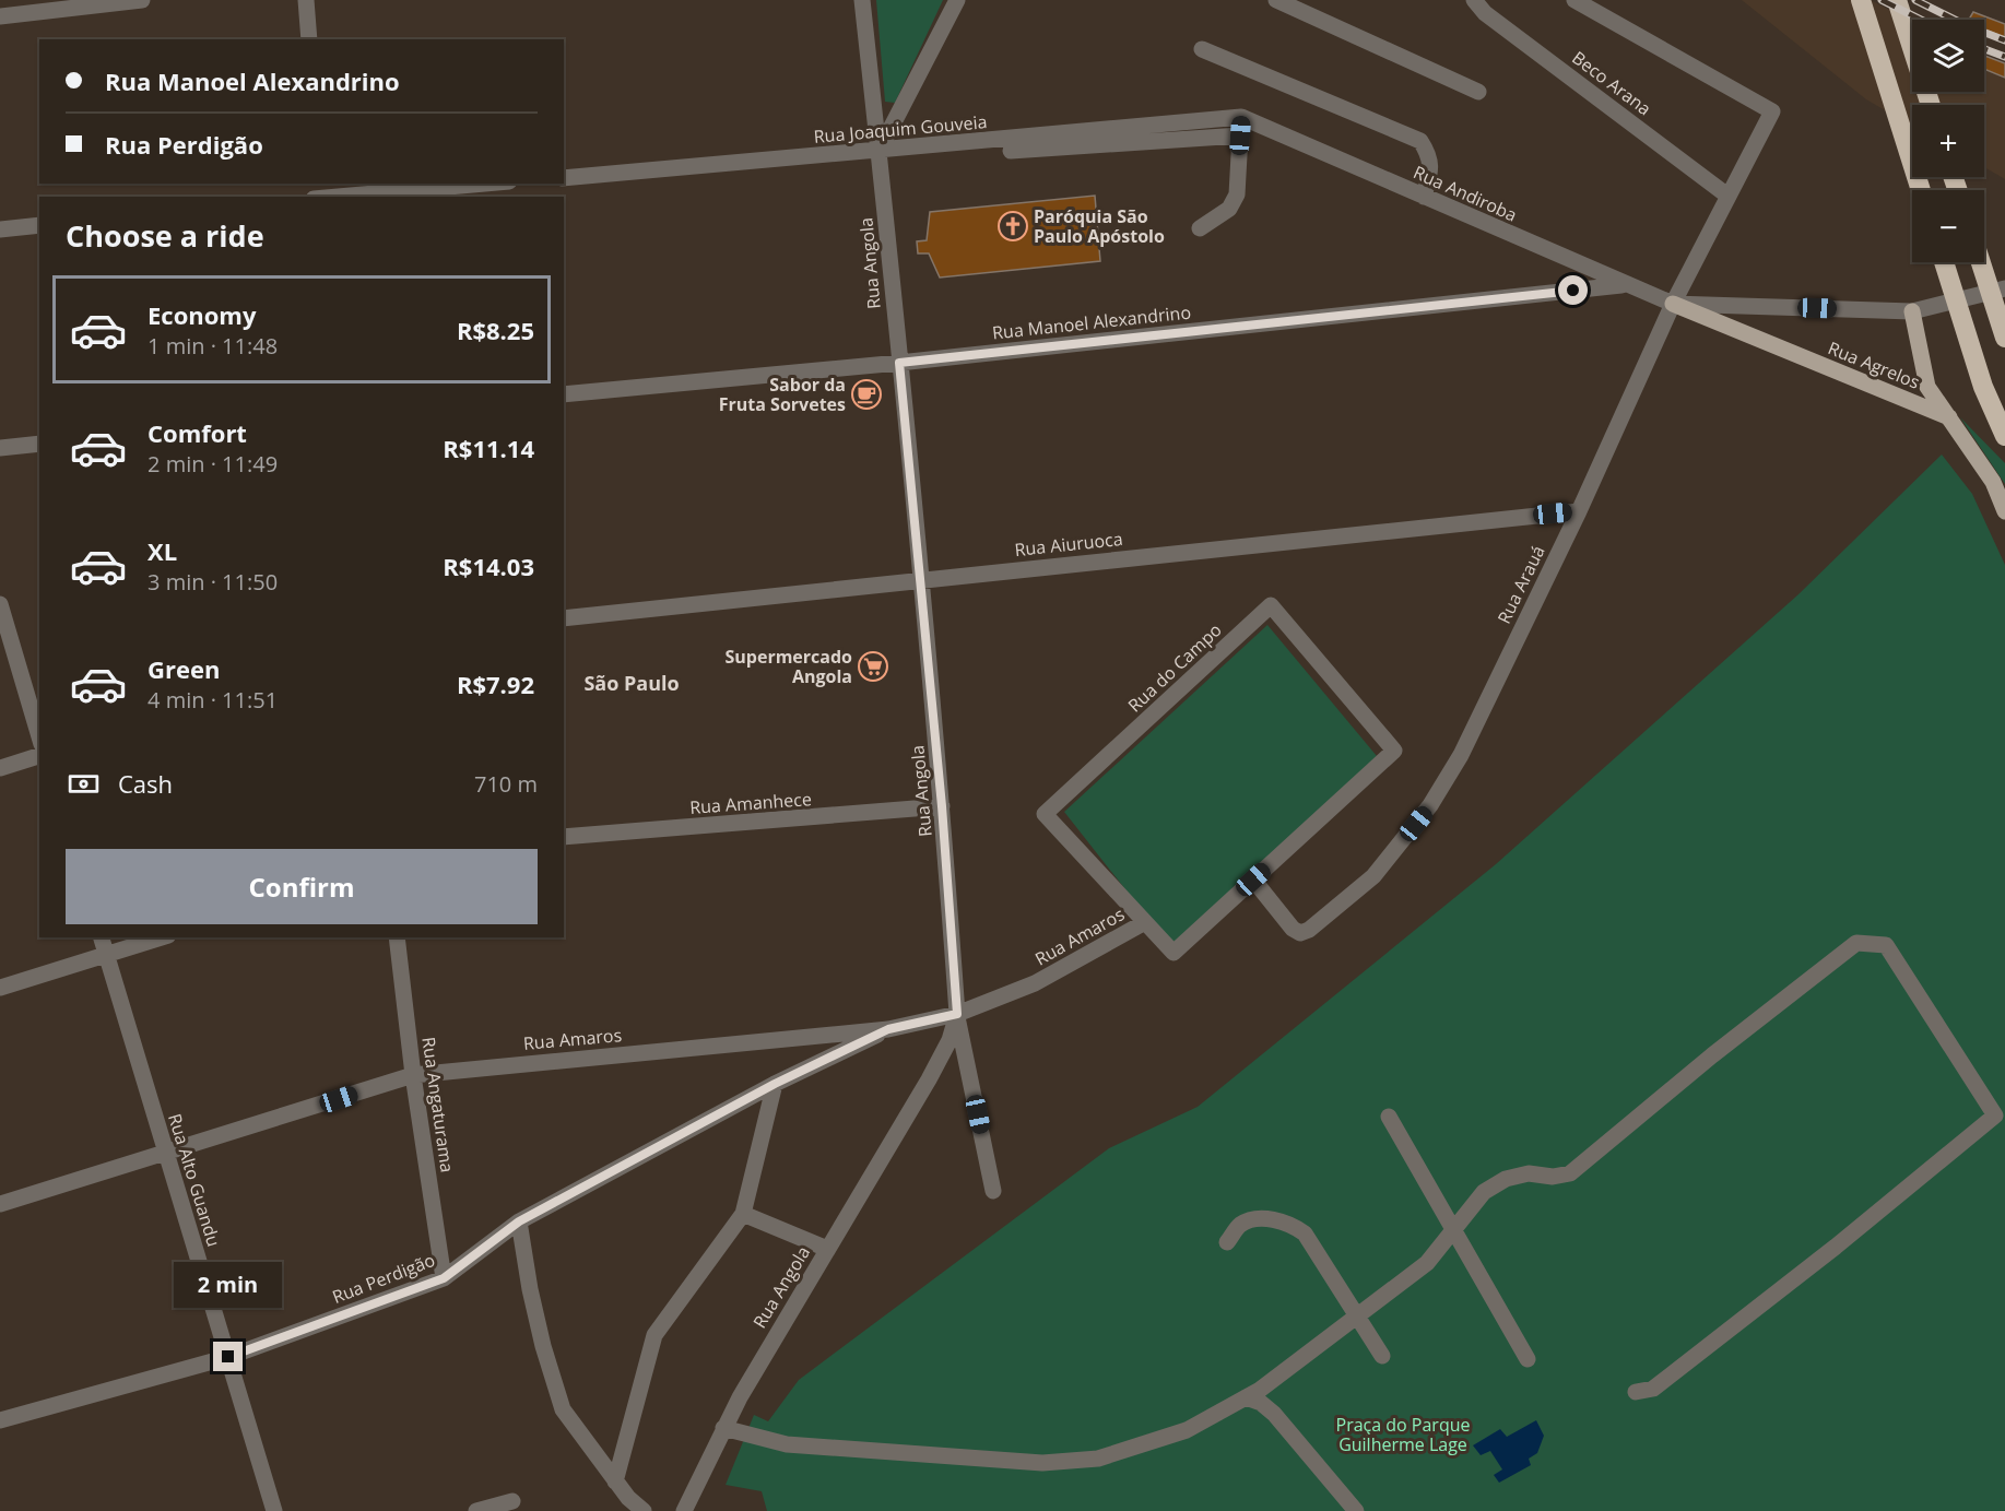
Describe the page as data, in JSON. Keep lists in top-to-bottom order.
{
  "streets": {
    "main road": ["Rua Agrelos"],
    "street": [
      "Beco Arana",
      "Rua Joaquim Gouveia",
      "Rua Andiroba",
      "Rua Angola",
      "Rua Manoel Alexandrino",
      "Rua Aiuruoca",
      "Rua Arauá",
      "Rua do Campo",
      "Rua Amanhece",
      "Rua Amaros",
      "Rua Angaturama",
      "Rua Alto Guandu",
      "Rua Perdigão"
    ]
  },
  "crossings": [
    ["Beco Arana", "Rua Arauá"],
    ["Rua Joaquim Gouveia", "Rua Andiroba"],
    ["Rua Joaquim Gouveia", "Rua Angola"],
    ["Rua Andiroba", "Rua Manoel Alexandrino"],
    ["Rua Andiroba", "Rua Agrelos"],
    ["Rua Andiroba", "Rua Arauá"],
    ["Rua Angola", "Rua Manoel Alexandrino"],
    ["Rua Angola", "Rua Aiuruoca"],
    ["Rua Angola", "Rua Amanhece"],
    ["Rua Angola", "Rua Amaros"],
    ["Rua Agrelos", "Rua Arauá"],
    ["Rua Aiuruoca", "Rua Arauá"],
    ["Rua Arauá", "Rua do Campo"],
    ["Rua do Campo", "Rua Amaros"],
    ["Rua Amaros", "Rua Angaturama"],
    ["Rua Amaros", "Rua Alto Guandu"],
    ["Rua Amaros", "Rua Perdigão"],
    ["Rua Angaturama", "Rua Perdigão"],
    ["Rua Alto Guandu", "Rua Perdigão"]
  ],
  "districts": ["São Paulo"],
  "parks": ["Praça do Parque Guilherme Lage"],
  "places": {
    "church": ["Paróquia São Paulo Apóstolo"],
    "cafe": ["Sabor da Fruta Sorvetes"],
    "supermarket": ["Supermercado Angola"]
  },
  "page": {
    "map_buttons": ["+", "−"],
    "banner": ["Rua Manoel Alexandrino", "Rua Perdigão"],
    "heading": "Choose a ride",
    "list": [
      {
        "name": "Economy",
        "note": "1 min · 11:48",
        "value": "R$8.25"
      },
      {
        "name": "Comfort",
        "note": "2 min · 11:49",
        "value": "R$11.14"
      },
      {
        "name": "XL",
        "note": "3 min · 11:50",
        "value": "R$14.03"
      },
      {
        "name": "Green",
        "note": "4 min · 11:51",
        "value": "R$7.92"
      }
    ],
    "pay": ["Cash", "710 m"],
    "buttons": "Confirm",
    "bubble": "2 min"
  }
}
